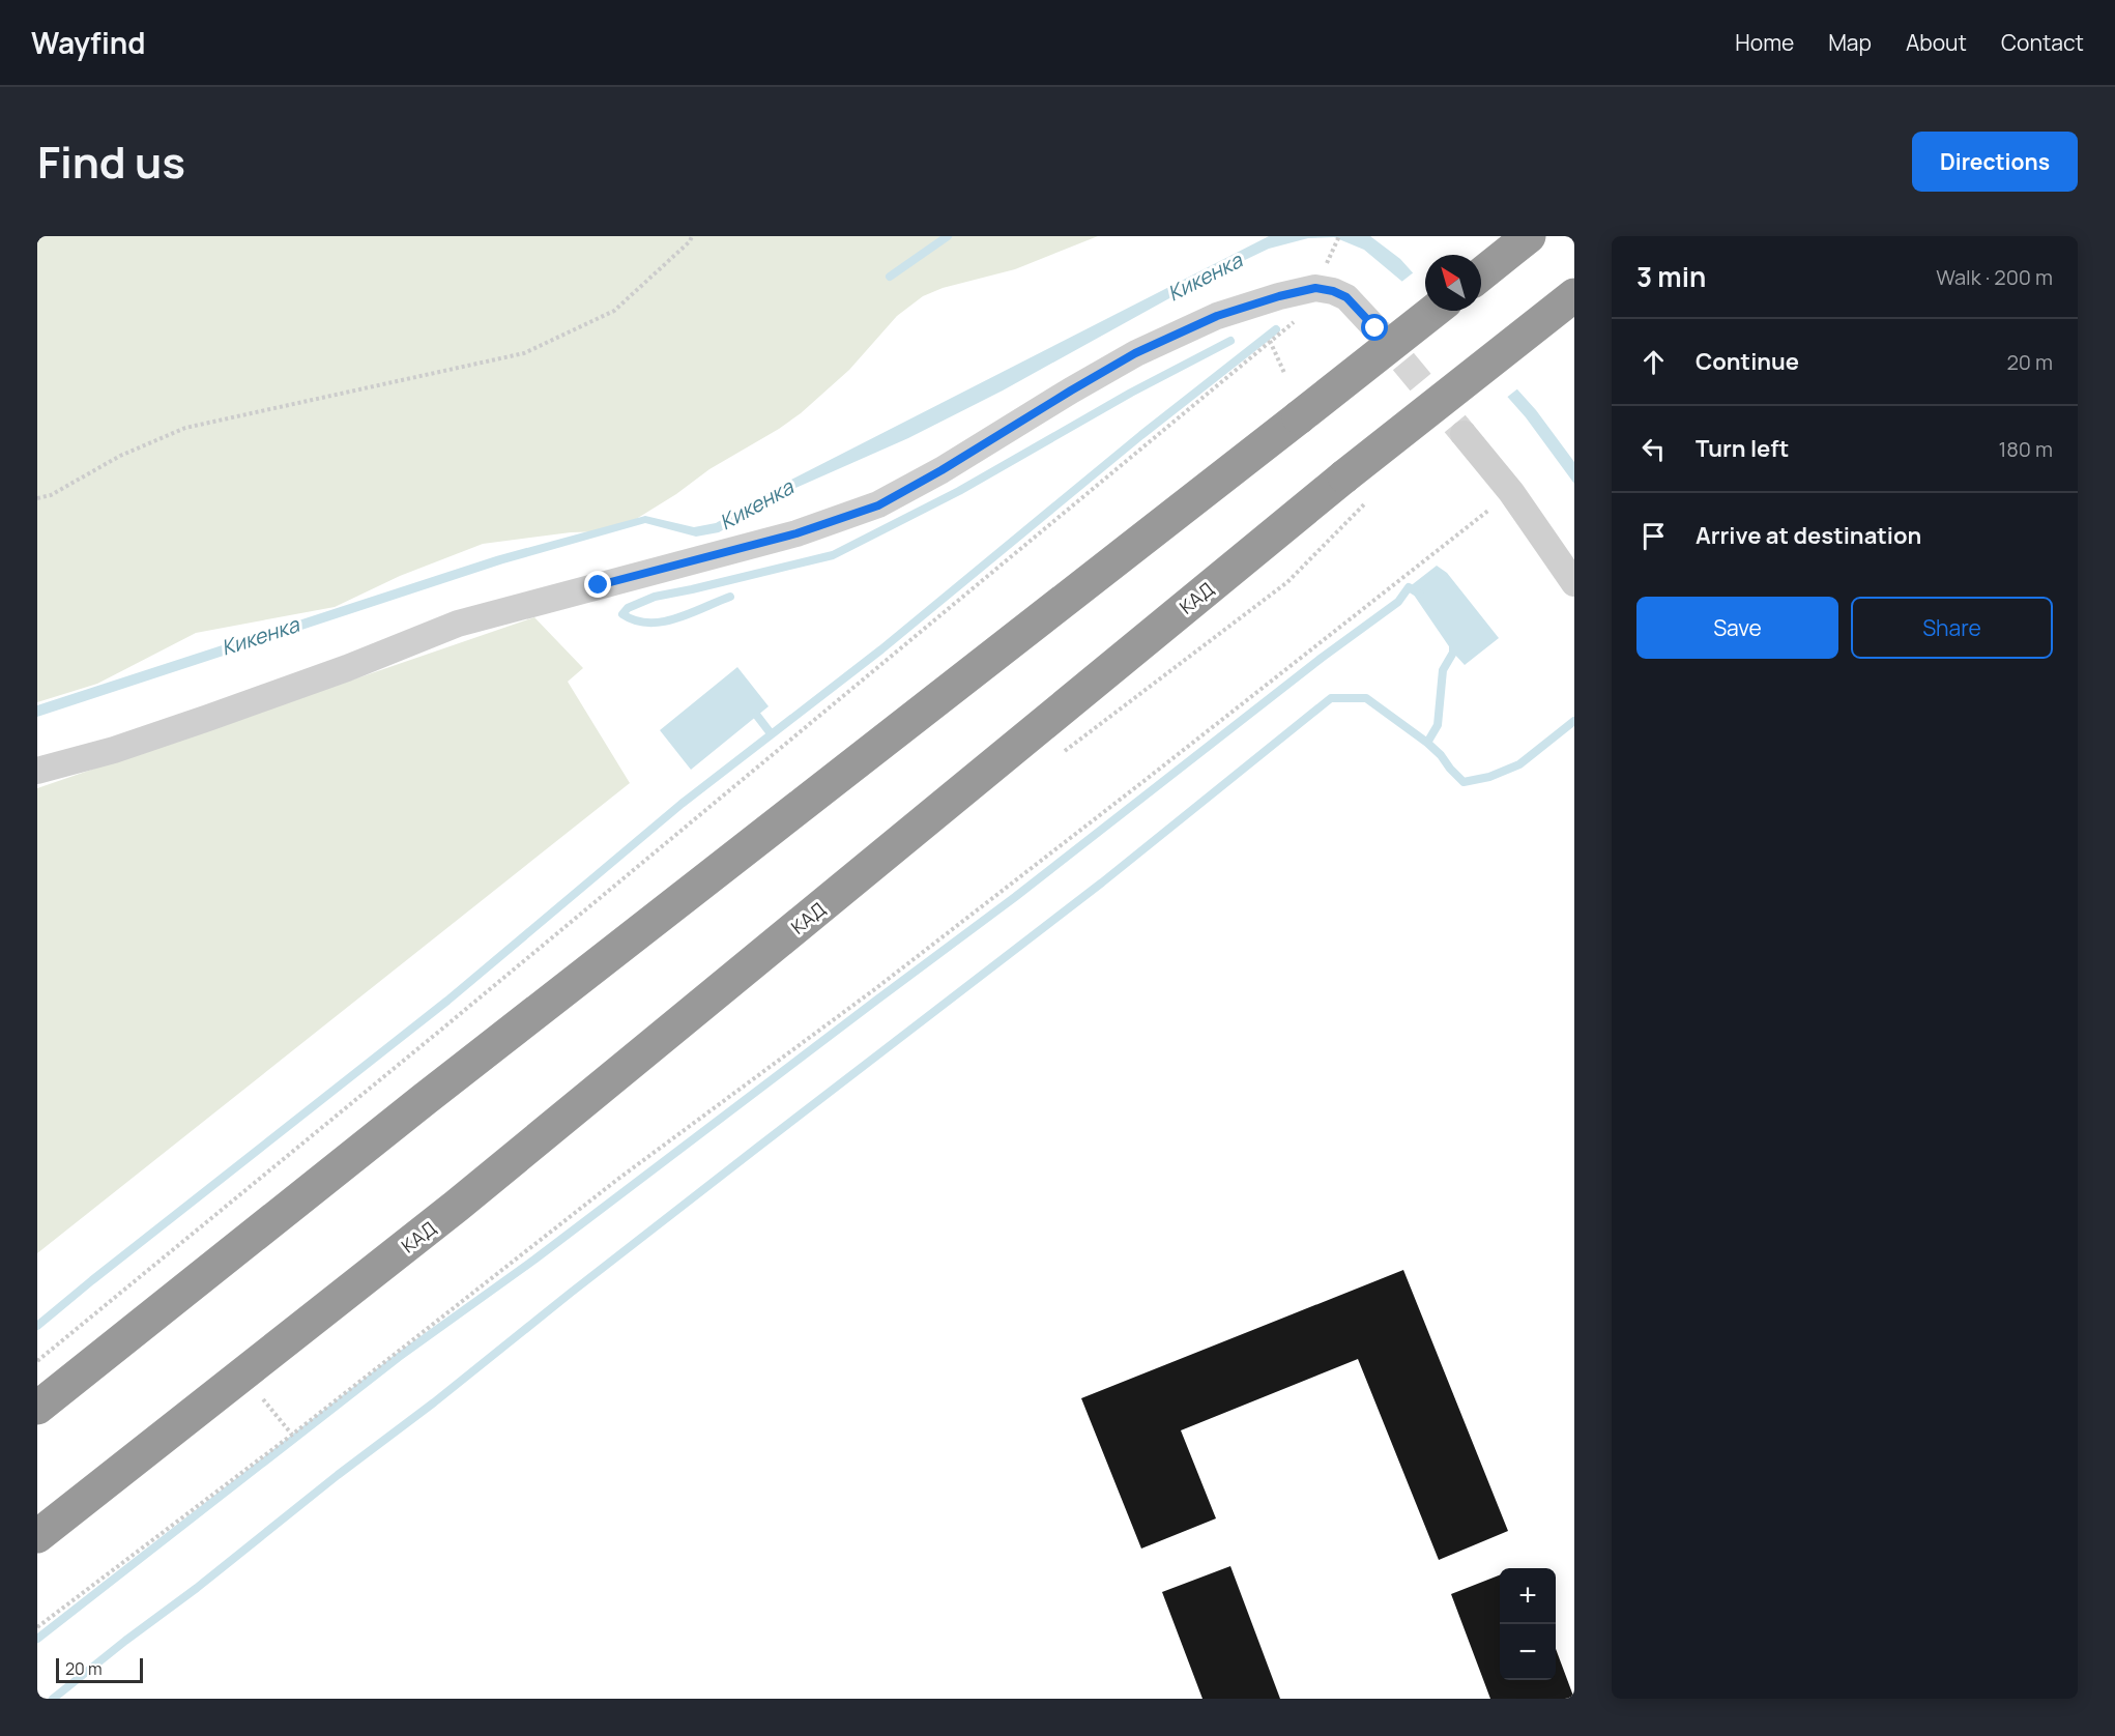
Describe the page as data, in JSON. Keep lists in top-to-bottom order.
{
  "streets": {
    "highway": ["КАД"]
  },
  "water": ["Кикенка"],
  "scale_bar": "20 m",
  "north": "top left",
  "page": {
    "header": "Wayfind",
    "nav": [
      "Home",
      "Map",
      "About",
      "Contact"
    ],
    "title": "Find us",
    "buttons": [
      "Directions",
      ["Save", "Share"]
    ],
    "heading": ["3 min", "Walk · 200 m"],
    "list": [
      ["Continue", "20 m"],
      ["Turn left", "180 m"],
      "Arrive at destination"
    ],
    "map_buttons": ["+", "−"],
    "scale": "20 m"
  }
}
